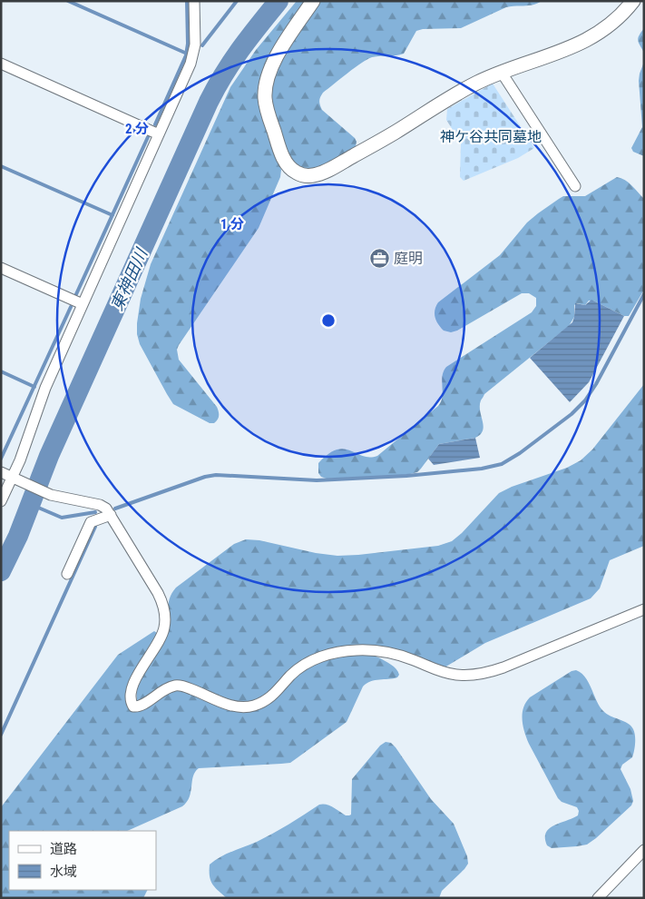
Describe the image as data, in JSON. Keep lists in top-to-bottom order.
{
  "water": ["東神田川"],
  "parks": ["神ケ谷共同墓地"],
  "places": {
    "office": ["庭明"]
  },
  "legend": ["道路", "水域"],
  "rings": ["2 分", "1 分"]
}
